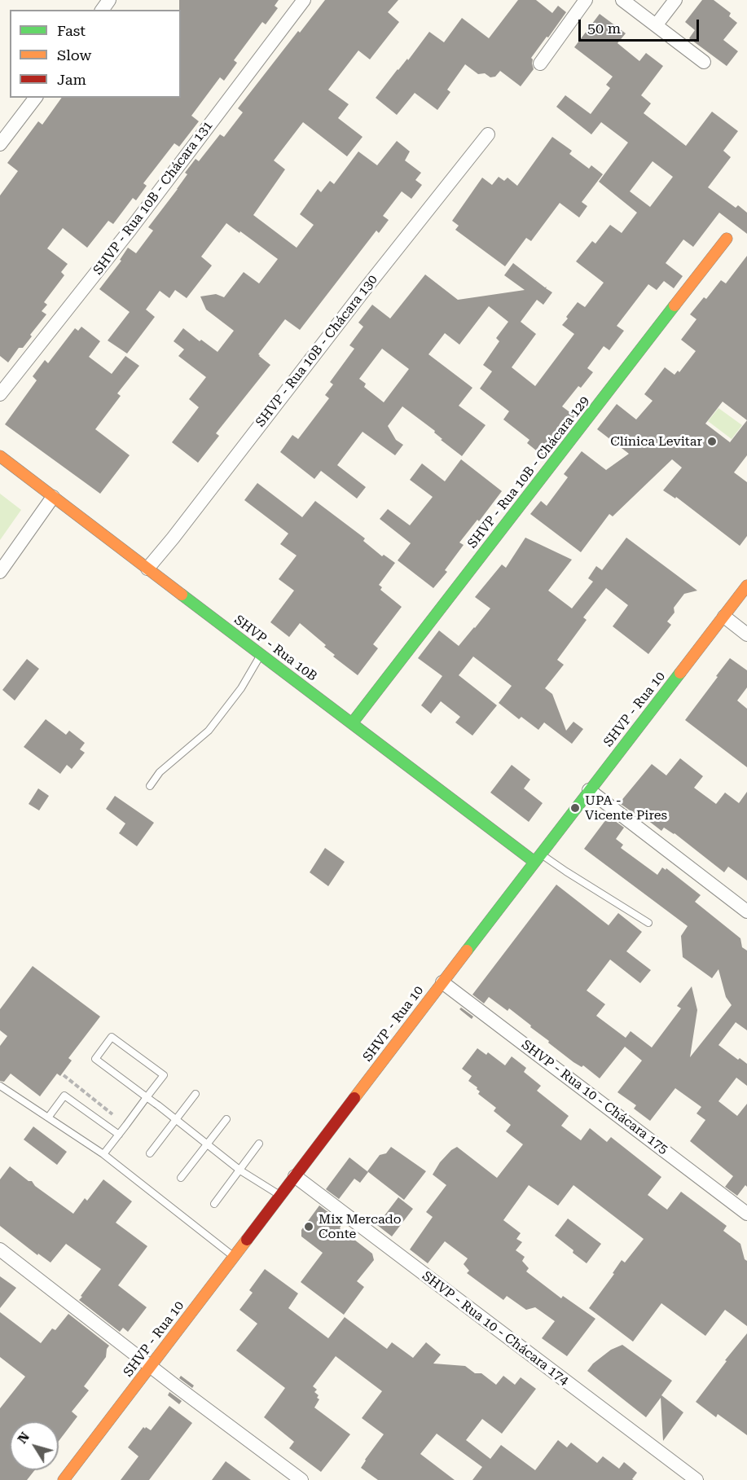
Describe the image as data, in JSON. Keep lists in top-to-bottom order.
{
  "streets": {
    "street": [
      "SHVP - Rua 10B - Chácara 131",
      "SHVP - Rua 10B - Chácara 130",
      "SHVP - Rua 10B - Chácara 129",
      "SHVP - Rua 10B",
      "SHVP - Rua 10",
      "SHVP - Rua 10 - Chácara 175",
      "SHVP - Rua 10 - Chácara 174"
    ]
  },
  "crossings": [
    ["SHVP - Rua 10B - Chácara 130", "SHVP - Rua 10B"],
    ["SHVP - Rua 10B - Chácara 129", "SHVP - Rua 10B"],
    ["SHVP - Rua 10B", "SHVP - Rua 10"],
    ["SHVP - Rua 10", "SHVP - Rua 10 - Chácara 175"],
    ["SHVP - Rua 10", "SHVP - Rua 10 - Chácara 174"]
  ],
  "places": ["Clínica Levitar", "UPA - Vicente Pires", "Mix Mercado Conte"],
  "legend": ["Fast", "Slow", "Jam"],
  "scale_bar": "50 m",
  "north": "top left"
}
